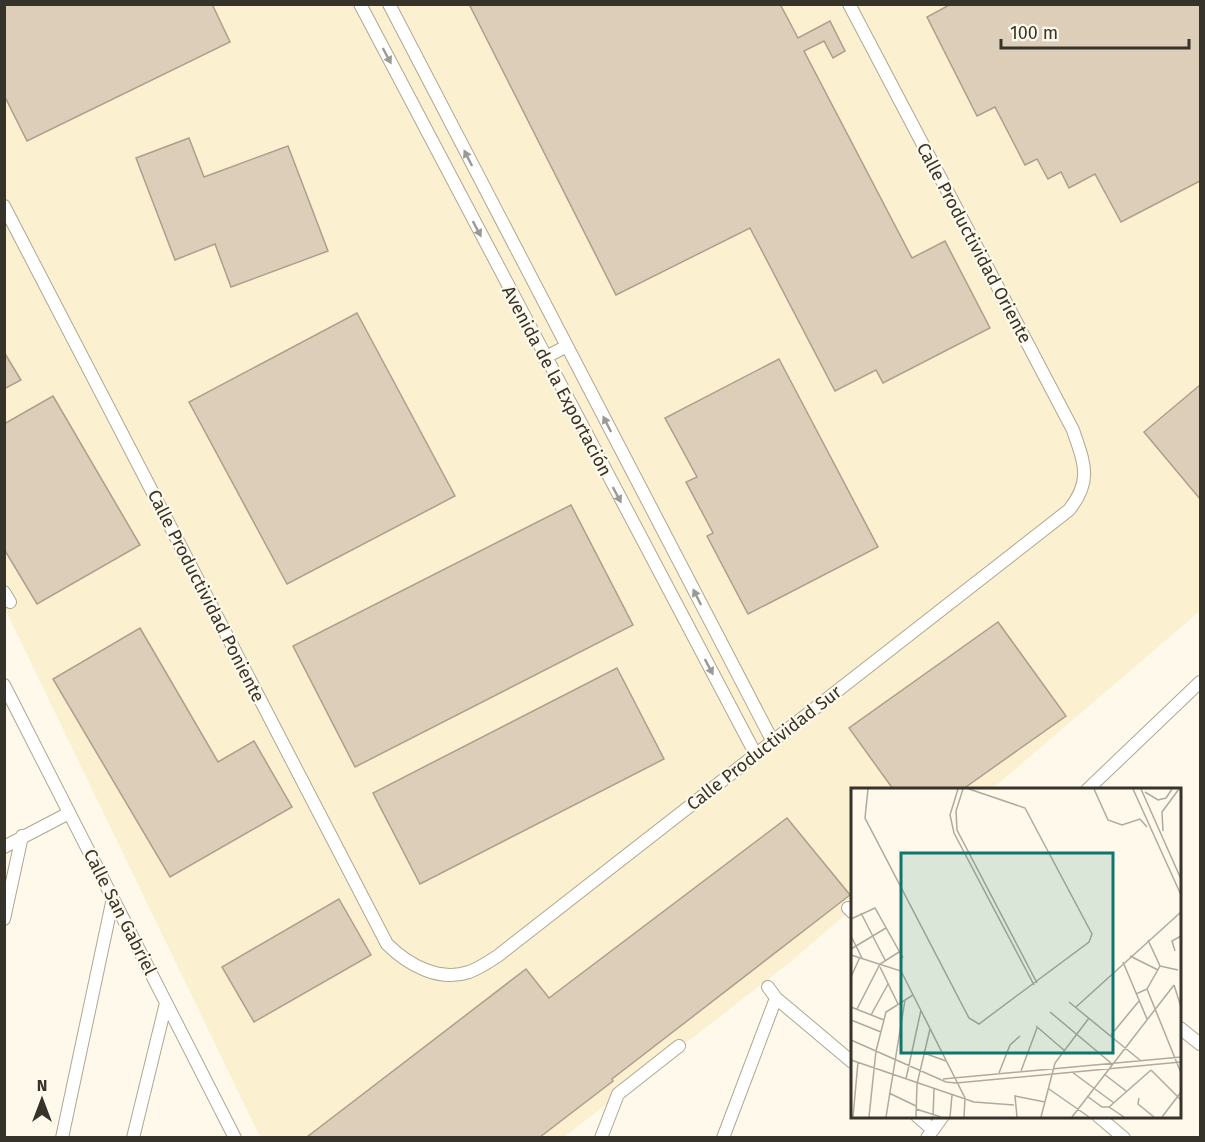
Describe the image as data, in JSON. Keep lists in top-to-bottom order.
{
  "streets": {
    "street": [
      "Calle Productividad Oriente",
      "Avenida de la Exportación",
      "Calle Productividad Poniente",
      "Calle Productividad Sur",
      "Calle San Gabriel"
    ]
  },
  "crossings": [
    ["Calle Productividad Oriente", "Calle Productividad Sur"],
    ["Avenida de la Exportación", "Calle Productividad Sur"],
    ["Calle Productividad Poniente", "Calle Productividad Sur"]
  ],
  "scale_bar": "100 m",
  "north": "top"
}
